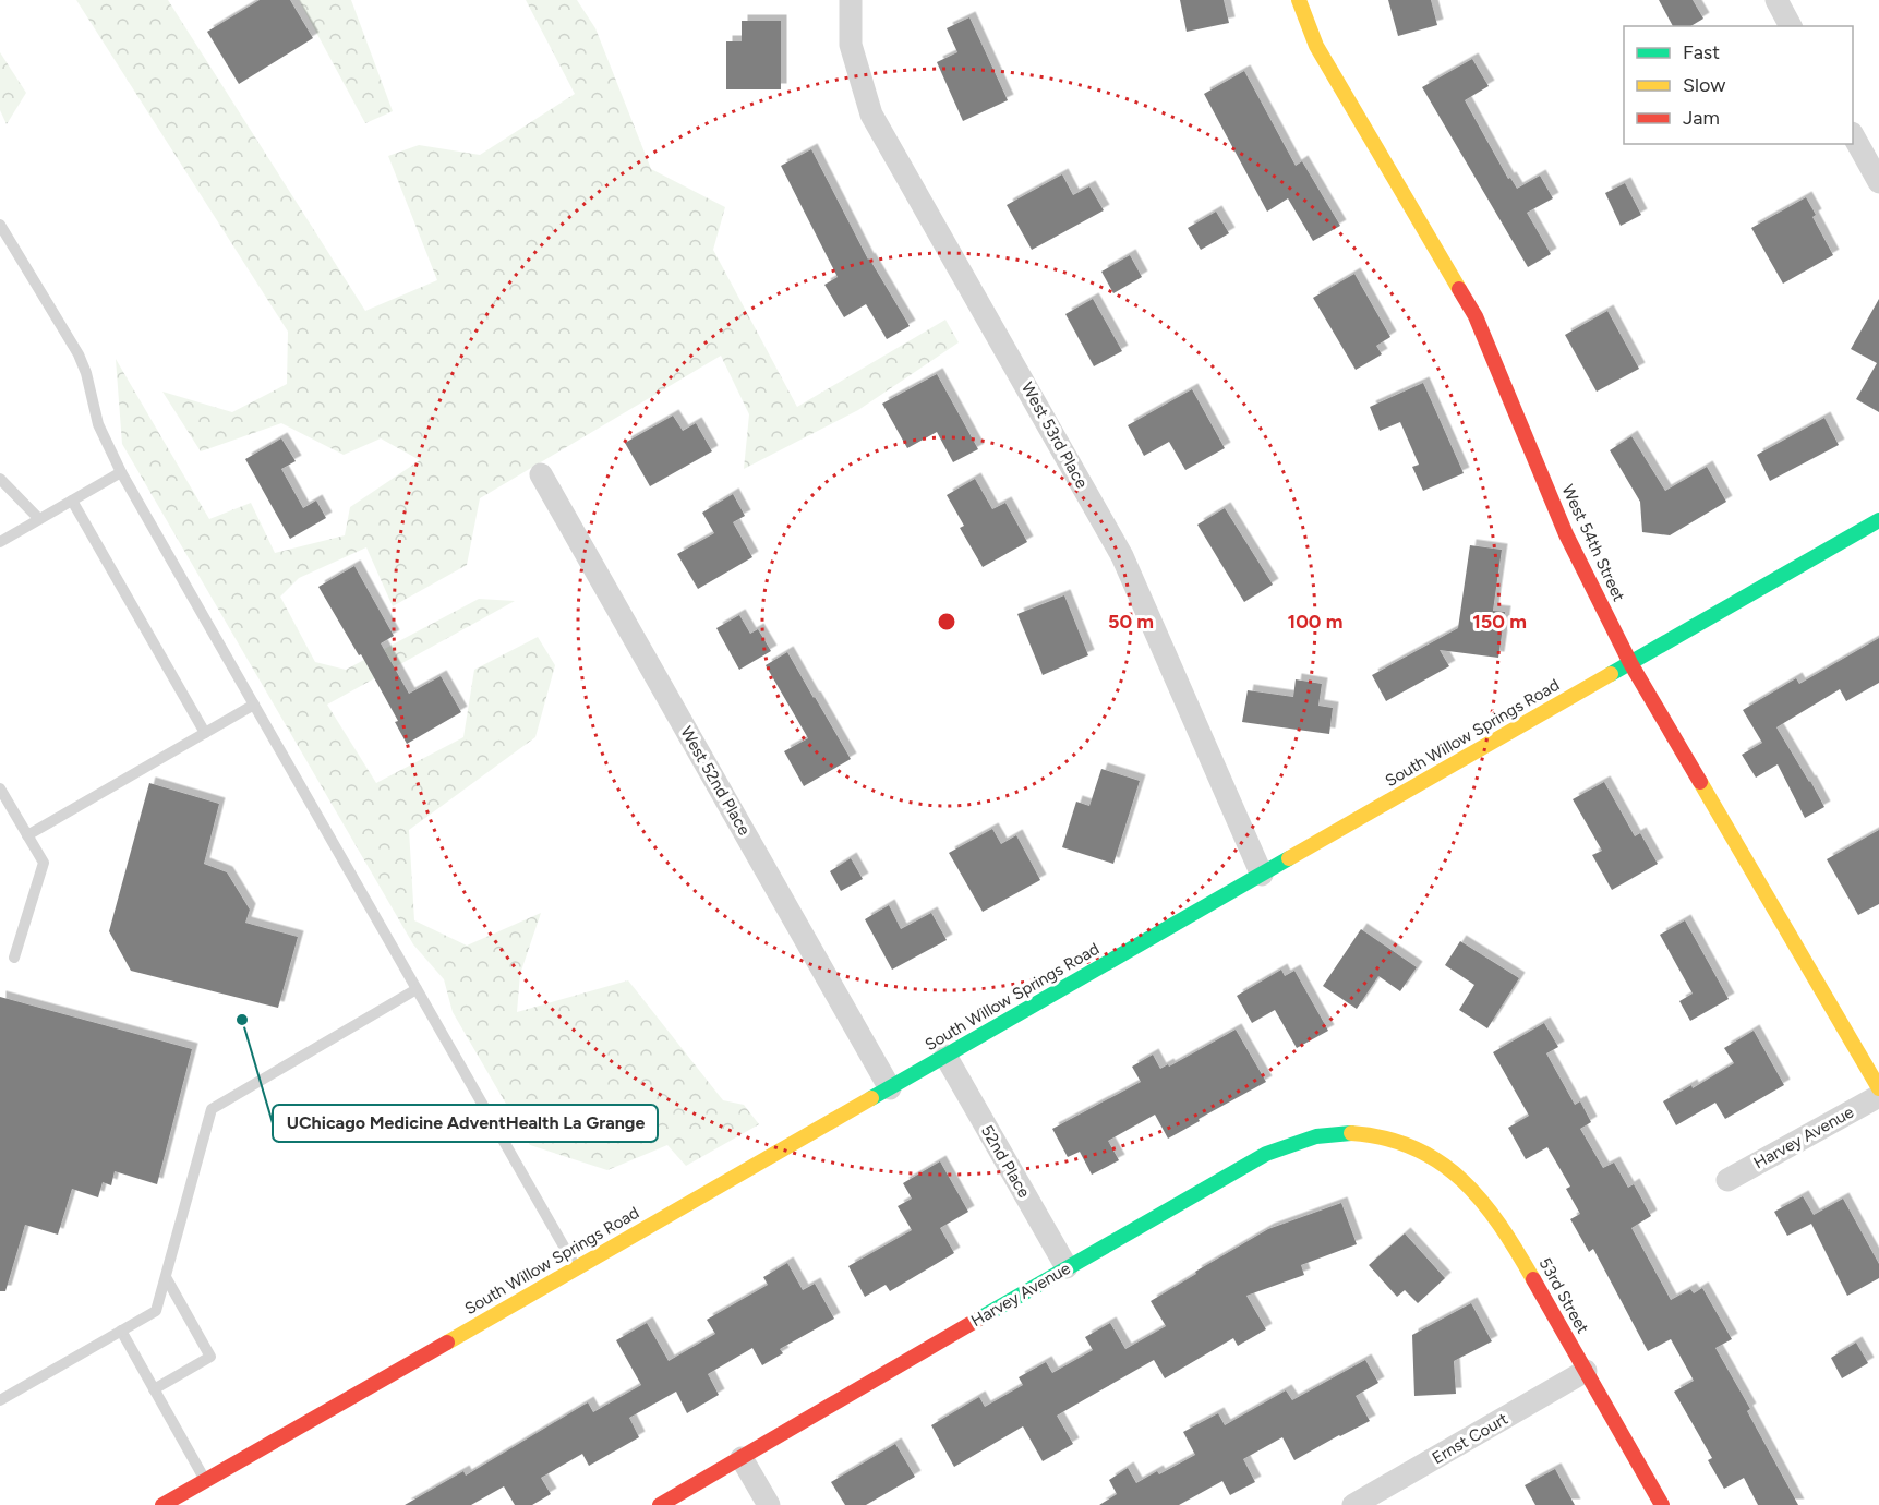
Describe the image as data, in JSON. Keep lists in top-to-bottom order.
{
  "streets": {
    "street": [
      "West 53rd Place",
      "West 54th Street",
      "South Willow Springs Road",
      "West 52nd Place",
      "Harvey Avenue",
      "52nd Place",
      "53rd Street",
      "Ernst Court"
    ]
  },
  "crossings": [
    ["West 53rd Place", "South Willow Springs Road"],
    ["West 54th Street", "South Willow Springs Road"],
    ["South Willow Springs Road", "West 52nd Place"],
    ["South Willow Springs Road", "52nd Place"],
    ["Harvey Avenue", "52nd Place"],
    ["Harvey Avenue", "53rd Street"],
    ["53rd Street", "Ernst Court"]
  ],
  "places": ["UChicago Medicine AdventHealth La Grange"],
  "legend": ["Fast", "Slow", "Jam"],
  "rings": ["50 m", "100 m", "150 m"]
}
